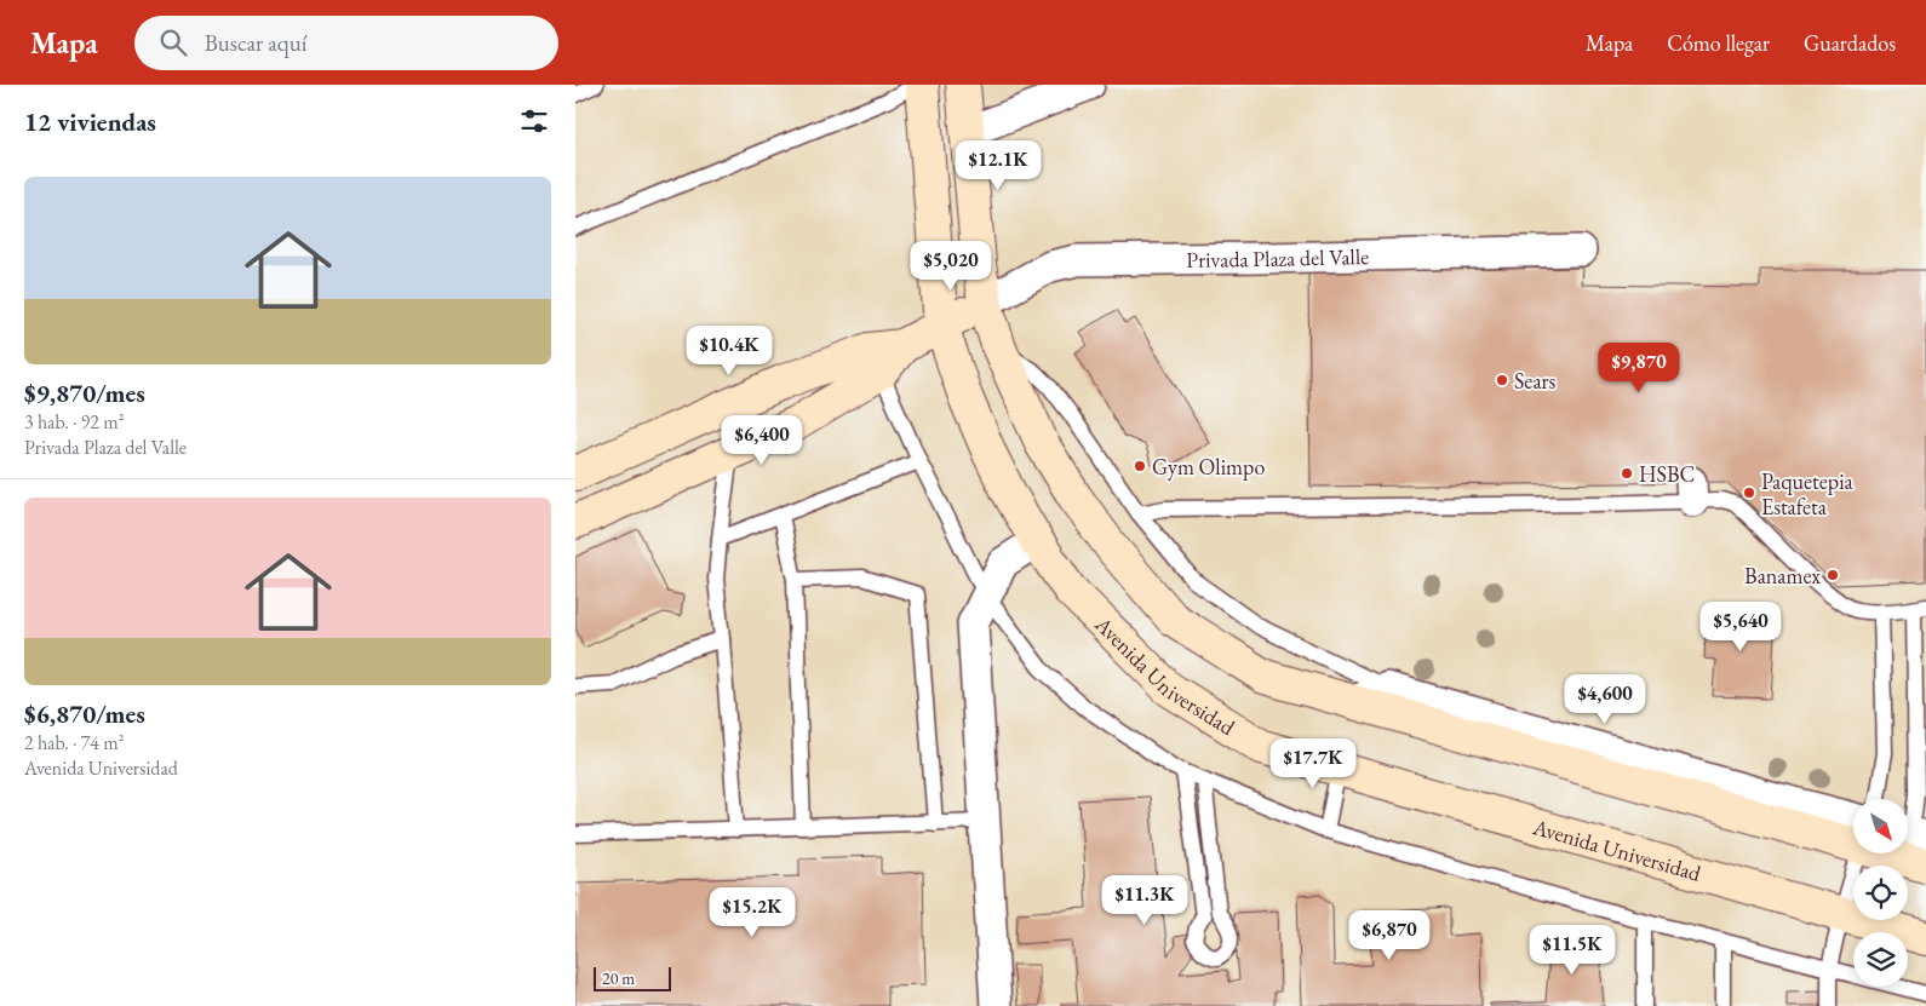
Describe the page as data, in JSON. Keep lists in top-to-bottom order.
{
  "streets": {
    "main road": ["Avenida Universidad"],
    "street": ["Privada Plaza del Valle"]
  },
  "places": [
    "Sears",
    "Gym Olimpo",
    "HSBC",
    "Paquetepia Estafeta",
    "Banamex"
  ],
  "scale_bar": "20 m",
  "north": "bottom right",
  "page": {
    "header": "Mapa",
    "search": "Buscar aquí",
    "nav": ["Mapa", "Cómo llegar", "Guardados"],
    "heading": "12 viviendas",
    "price": [
      "$12.1K",
      "$5,020",
      "$10.4K",
      "$9,870",
      "$6,400",
      "$5,640",
      "$4,600",
      "$17.7K",
      "$11.3K",
      "$15.2K",
      "$6,870",
      "$11.5K"
    ],
    "list": [
      {
        "name": "$9,870/mes",
        "note": "3 hab. · 92 m² · Privada Plaza del Valle"
      },
      {
        "name": "$6,870/mes",
        "note": "2 hab. · 74 m² · Avenida Universidad"
      }
    ],
    "scale": "20 m"
  }
}
